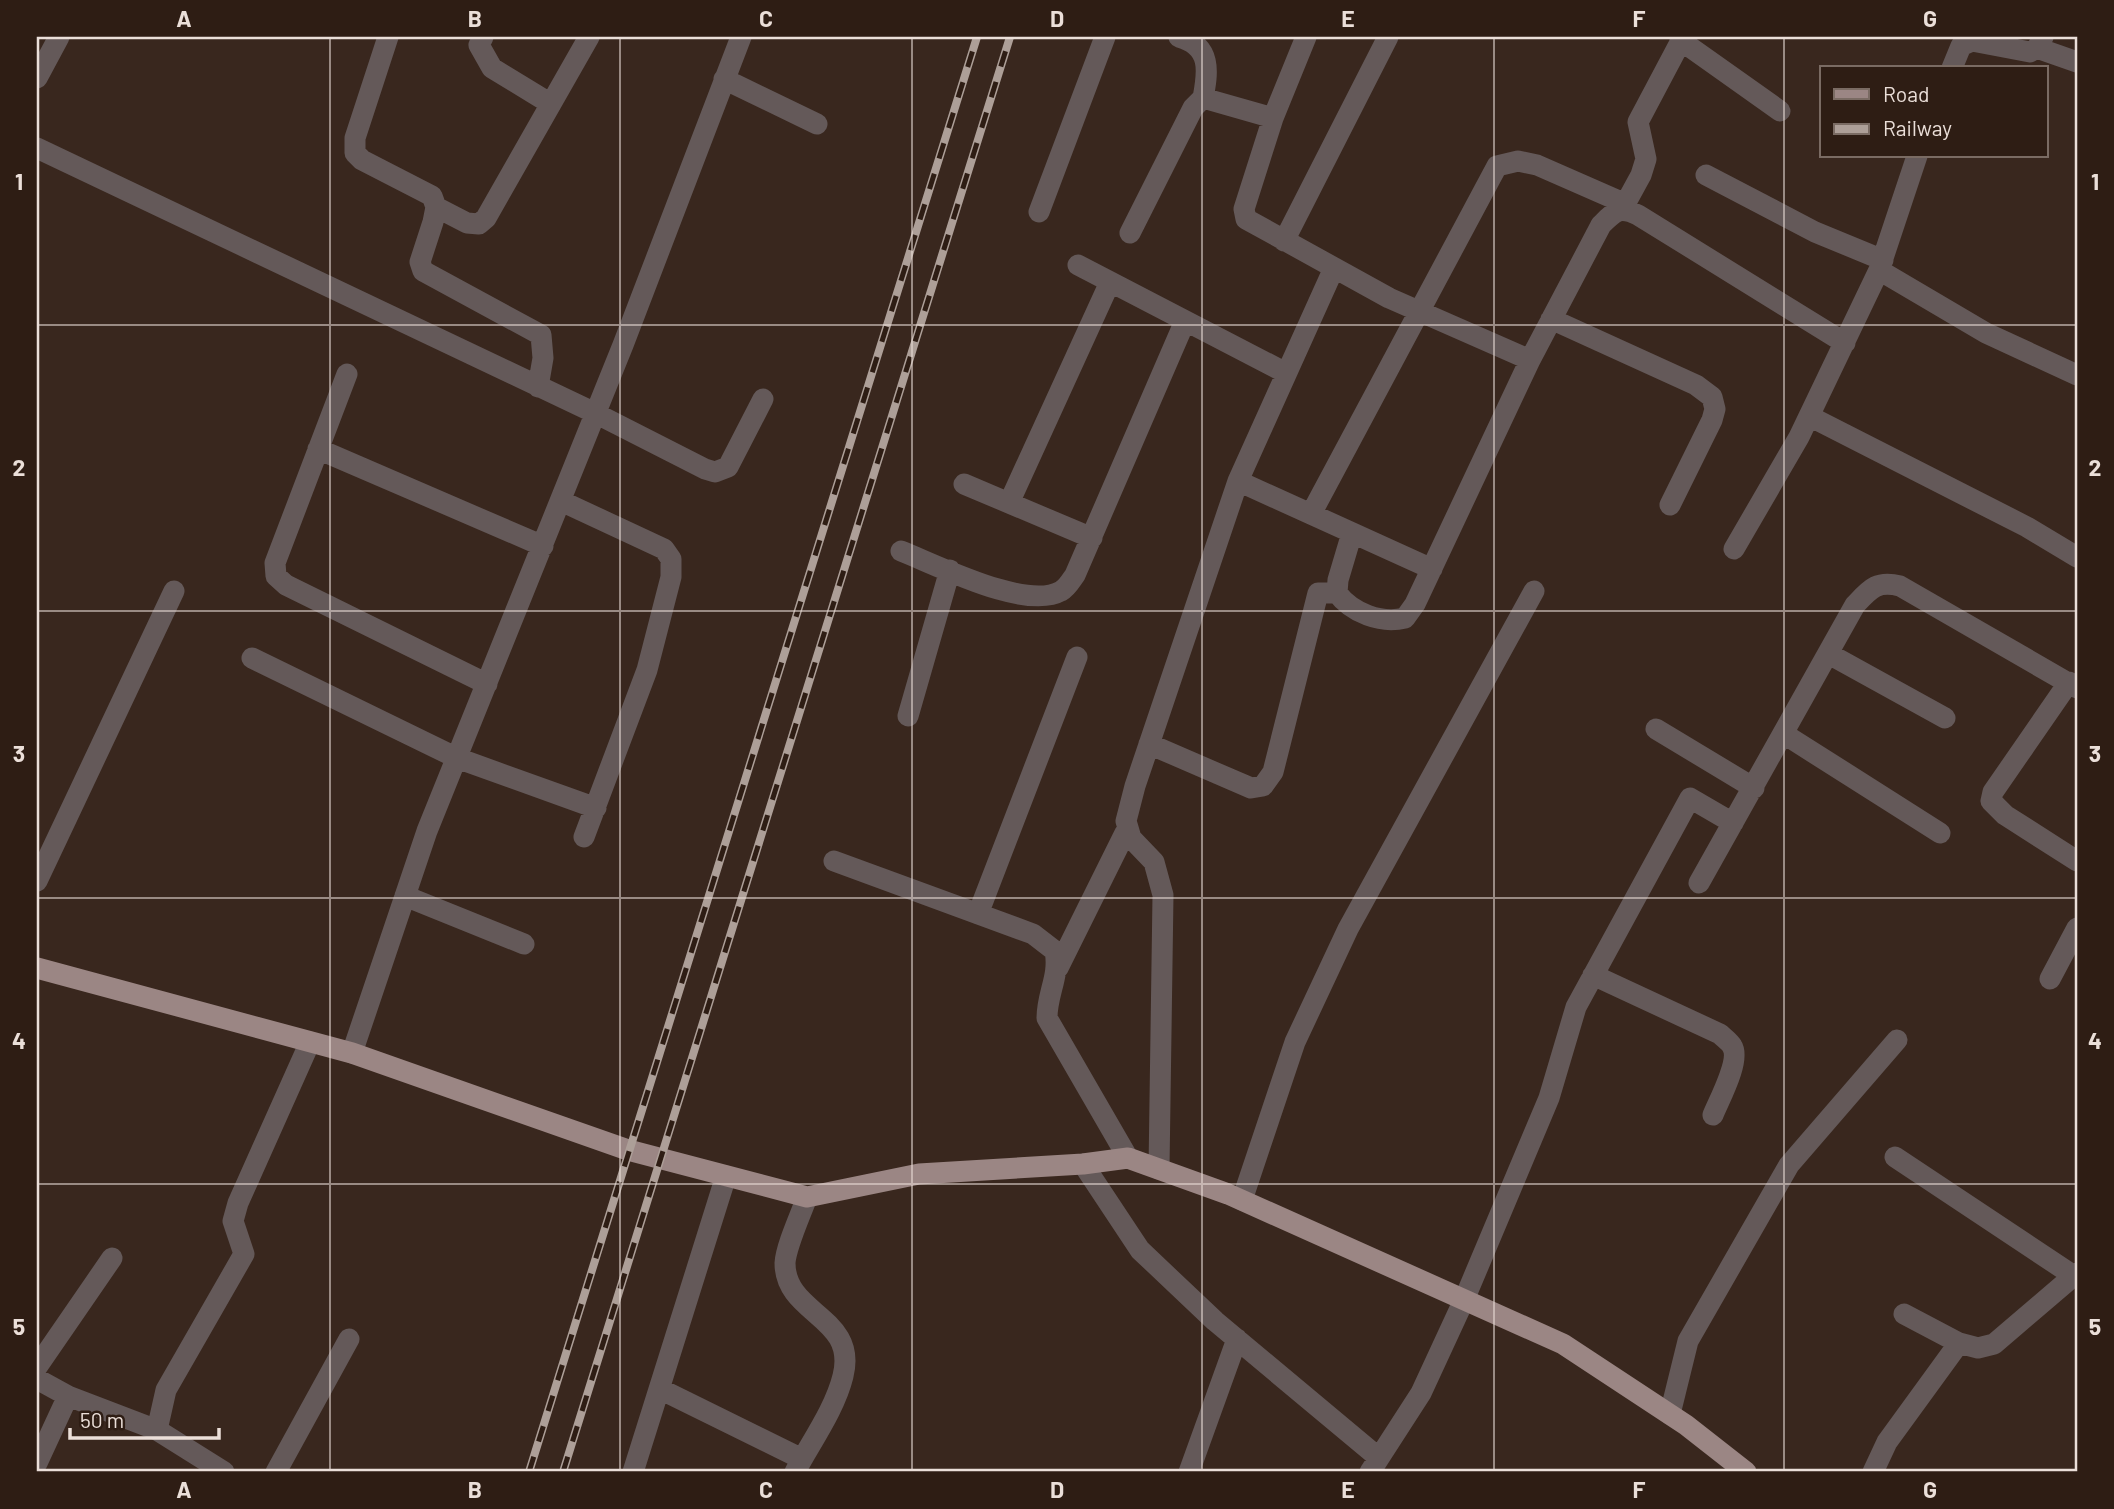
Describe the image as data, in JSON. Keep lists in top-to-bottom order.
{
  "legend": ["Road", "Railway"],
  "scale_bar": "50 m",
  "grid": {
    "columns": [
      "A",
      "B",
      "C",
      "D",
      "E",
      "F",
      "G"
    ],
    "rows": [
      "1",
      "2",
      "3",
      "4",
      "5"
    ]
  }
}
